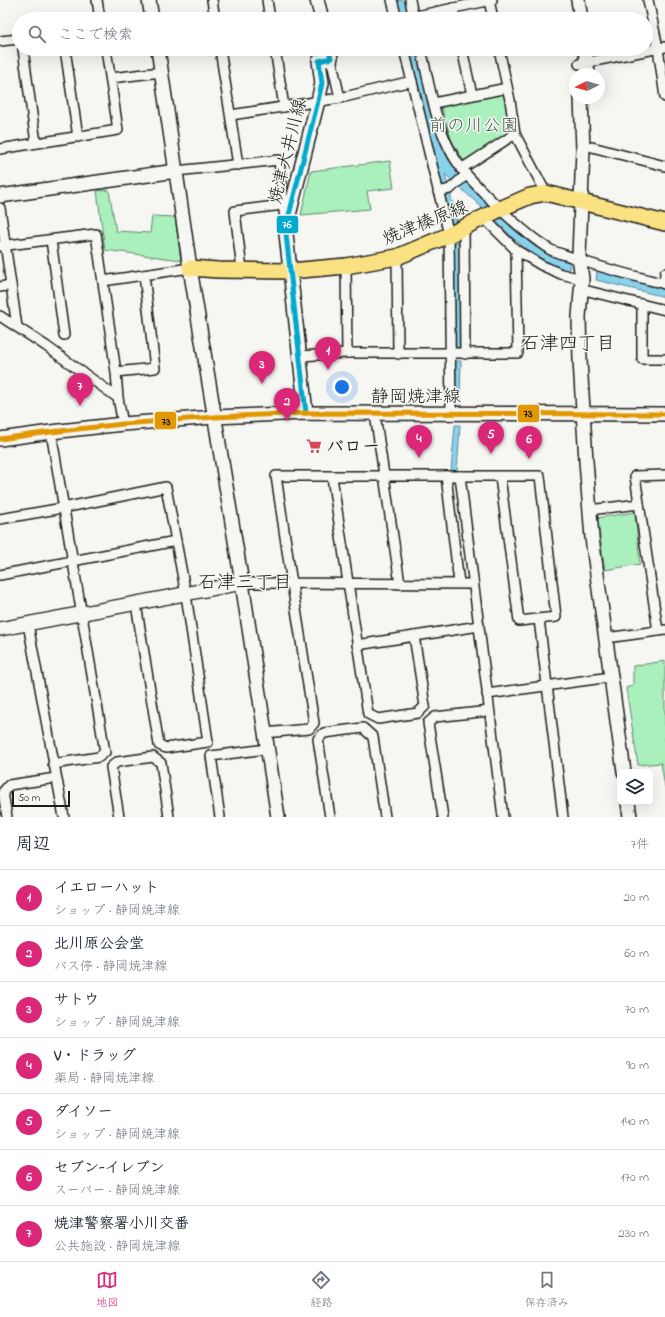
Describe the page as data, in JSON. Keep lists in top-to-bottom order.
{
  "streets": {
    "main road": ["焼津榛原線"],
    "street": ["焼津大井川線", "静岡焼津線"]
  },
  "crossings": [
    ["焼津大井川線", "焼津榛原線"],
    ["焼津大井川線", "静岡焼津線"]
  ],
  "districts": ["石津四丁目", "石津三丁目"],
  "parks": ["前の川公園"],
  "places": {
    "supermarket": ["バロー"]
  },
  "lines": ["transit line 76", "transit line 73"],
  "scale_bar": "50 m",
  "north": "left",
  "page": {
    "search": "ここで検索",
    "pins": [
      "1",
      "3",
      "7",
      "2",
      "5",
      "4",
      "6"
    ],
    "scale": "50 m",
    "heading": ["周辺", "7件"],
    "list": [
      {
        "mark": "1",
        "name": "イエローハット",
        "note": "ショップ · 静岡焼津線",
        "value": "20 m"
      },
      {
        "mark": "2",
        "name": "北川原公会堂",
        "note": "バス停 · 静岡焼津線",
        "value": "60 m"
      },
      {
        "mark": "3",
        "name": "サトウ",
        "note": "ショップ · 静岡焼津線",
        "value": "70 m"
      },
      {
        "mark": "4",
        "name": "V・ドラッグ",
        "note": "薬局 · 静岡焼津線",
        "value": "90 m"
      },
      {
        "mark": "5",
        "name": "ダイソー",
        "note": "ショップ · 静岡焼津線",
        "value": "140 m"
      },
      {
        "mark": "6",
        "name": "セブン-イレブン",
        "note": "スーパー · 静岡焼津線",
        "value": "170 m"
      },
      {
        "mark": "7",
        "name": "焼津警察署小川交番",
        "note": "公共施設 · 静岡焼津線",
        "value": "230 m"
      }
    ],
    "nav": ["地図", "経路", "保存済み"]
  }
}
